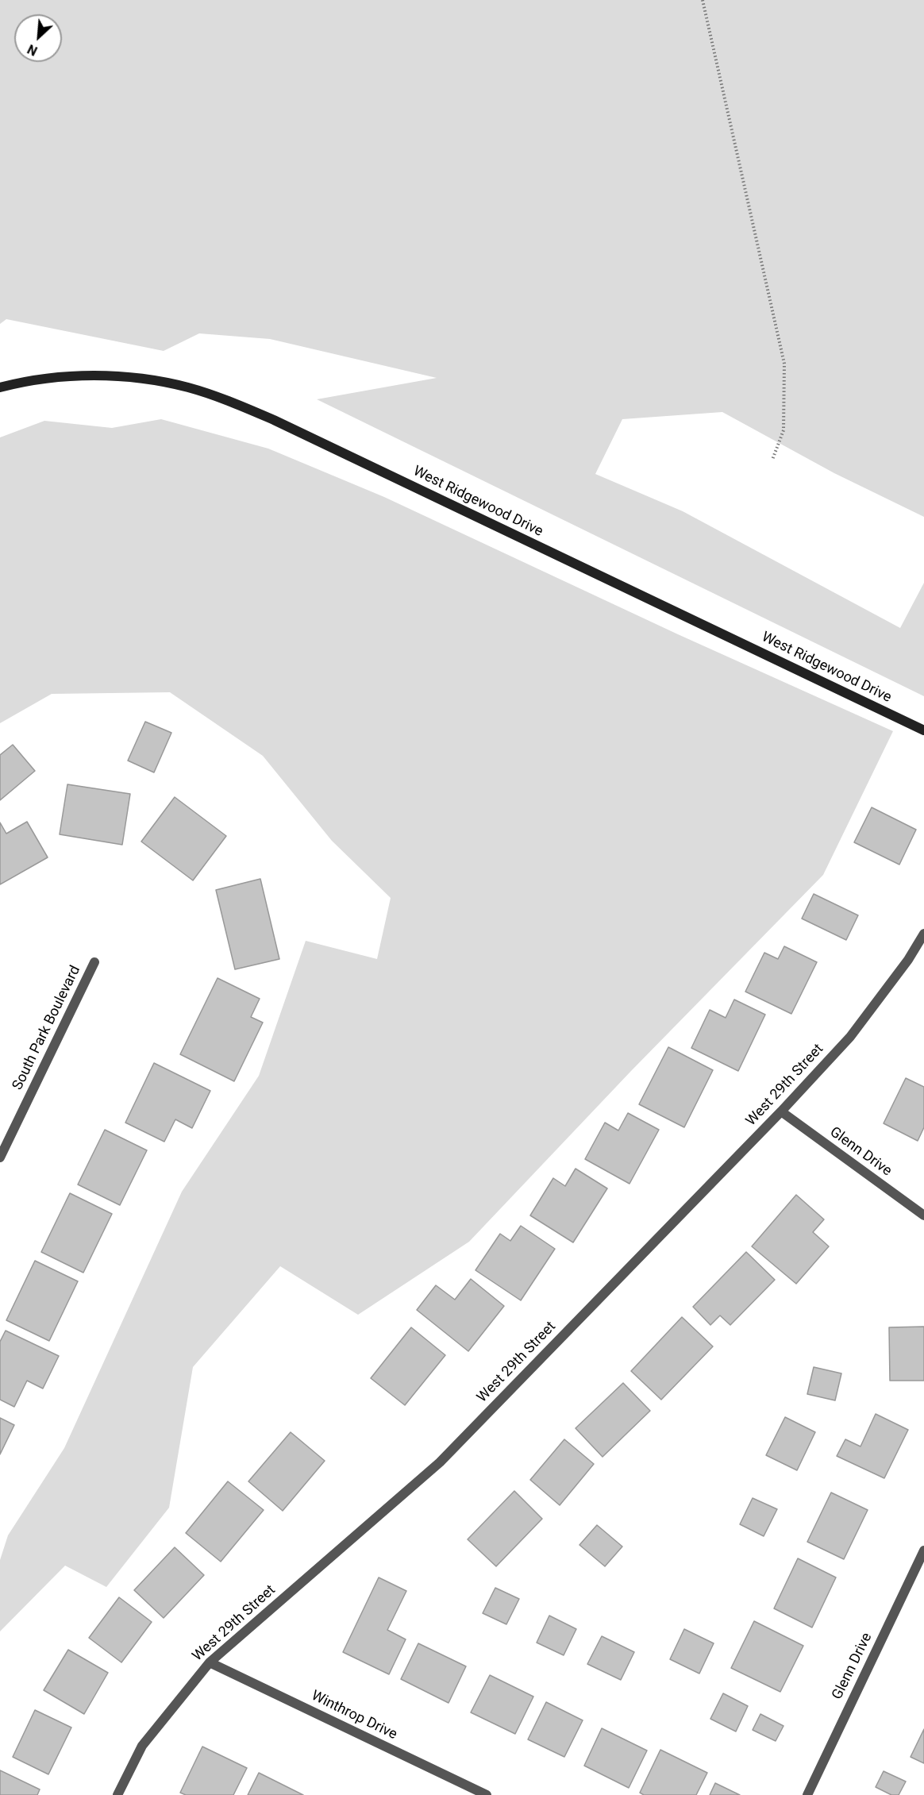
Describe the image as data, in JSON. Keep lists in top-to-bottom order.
{
  "streets": {
    "street": [
      "West Ridgewood Drive",
      "South Park Boulevard",
      "West 29th Street",
      "Glenn Drive",
      "Winthrop Drive"
    ]
  },
  "crossings": [
    ["West 29th Street", "Glenn Drive"],
    ["West 29th Street", "Winthrop Drive"]
  ],
  "north": "bottom left"
}
